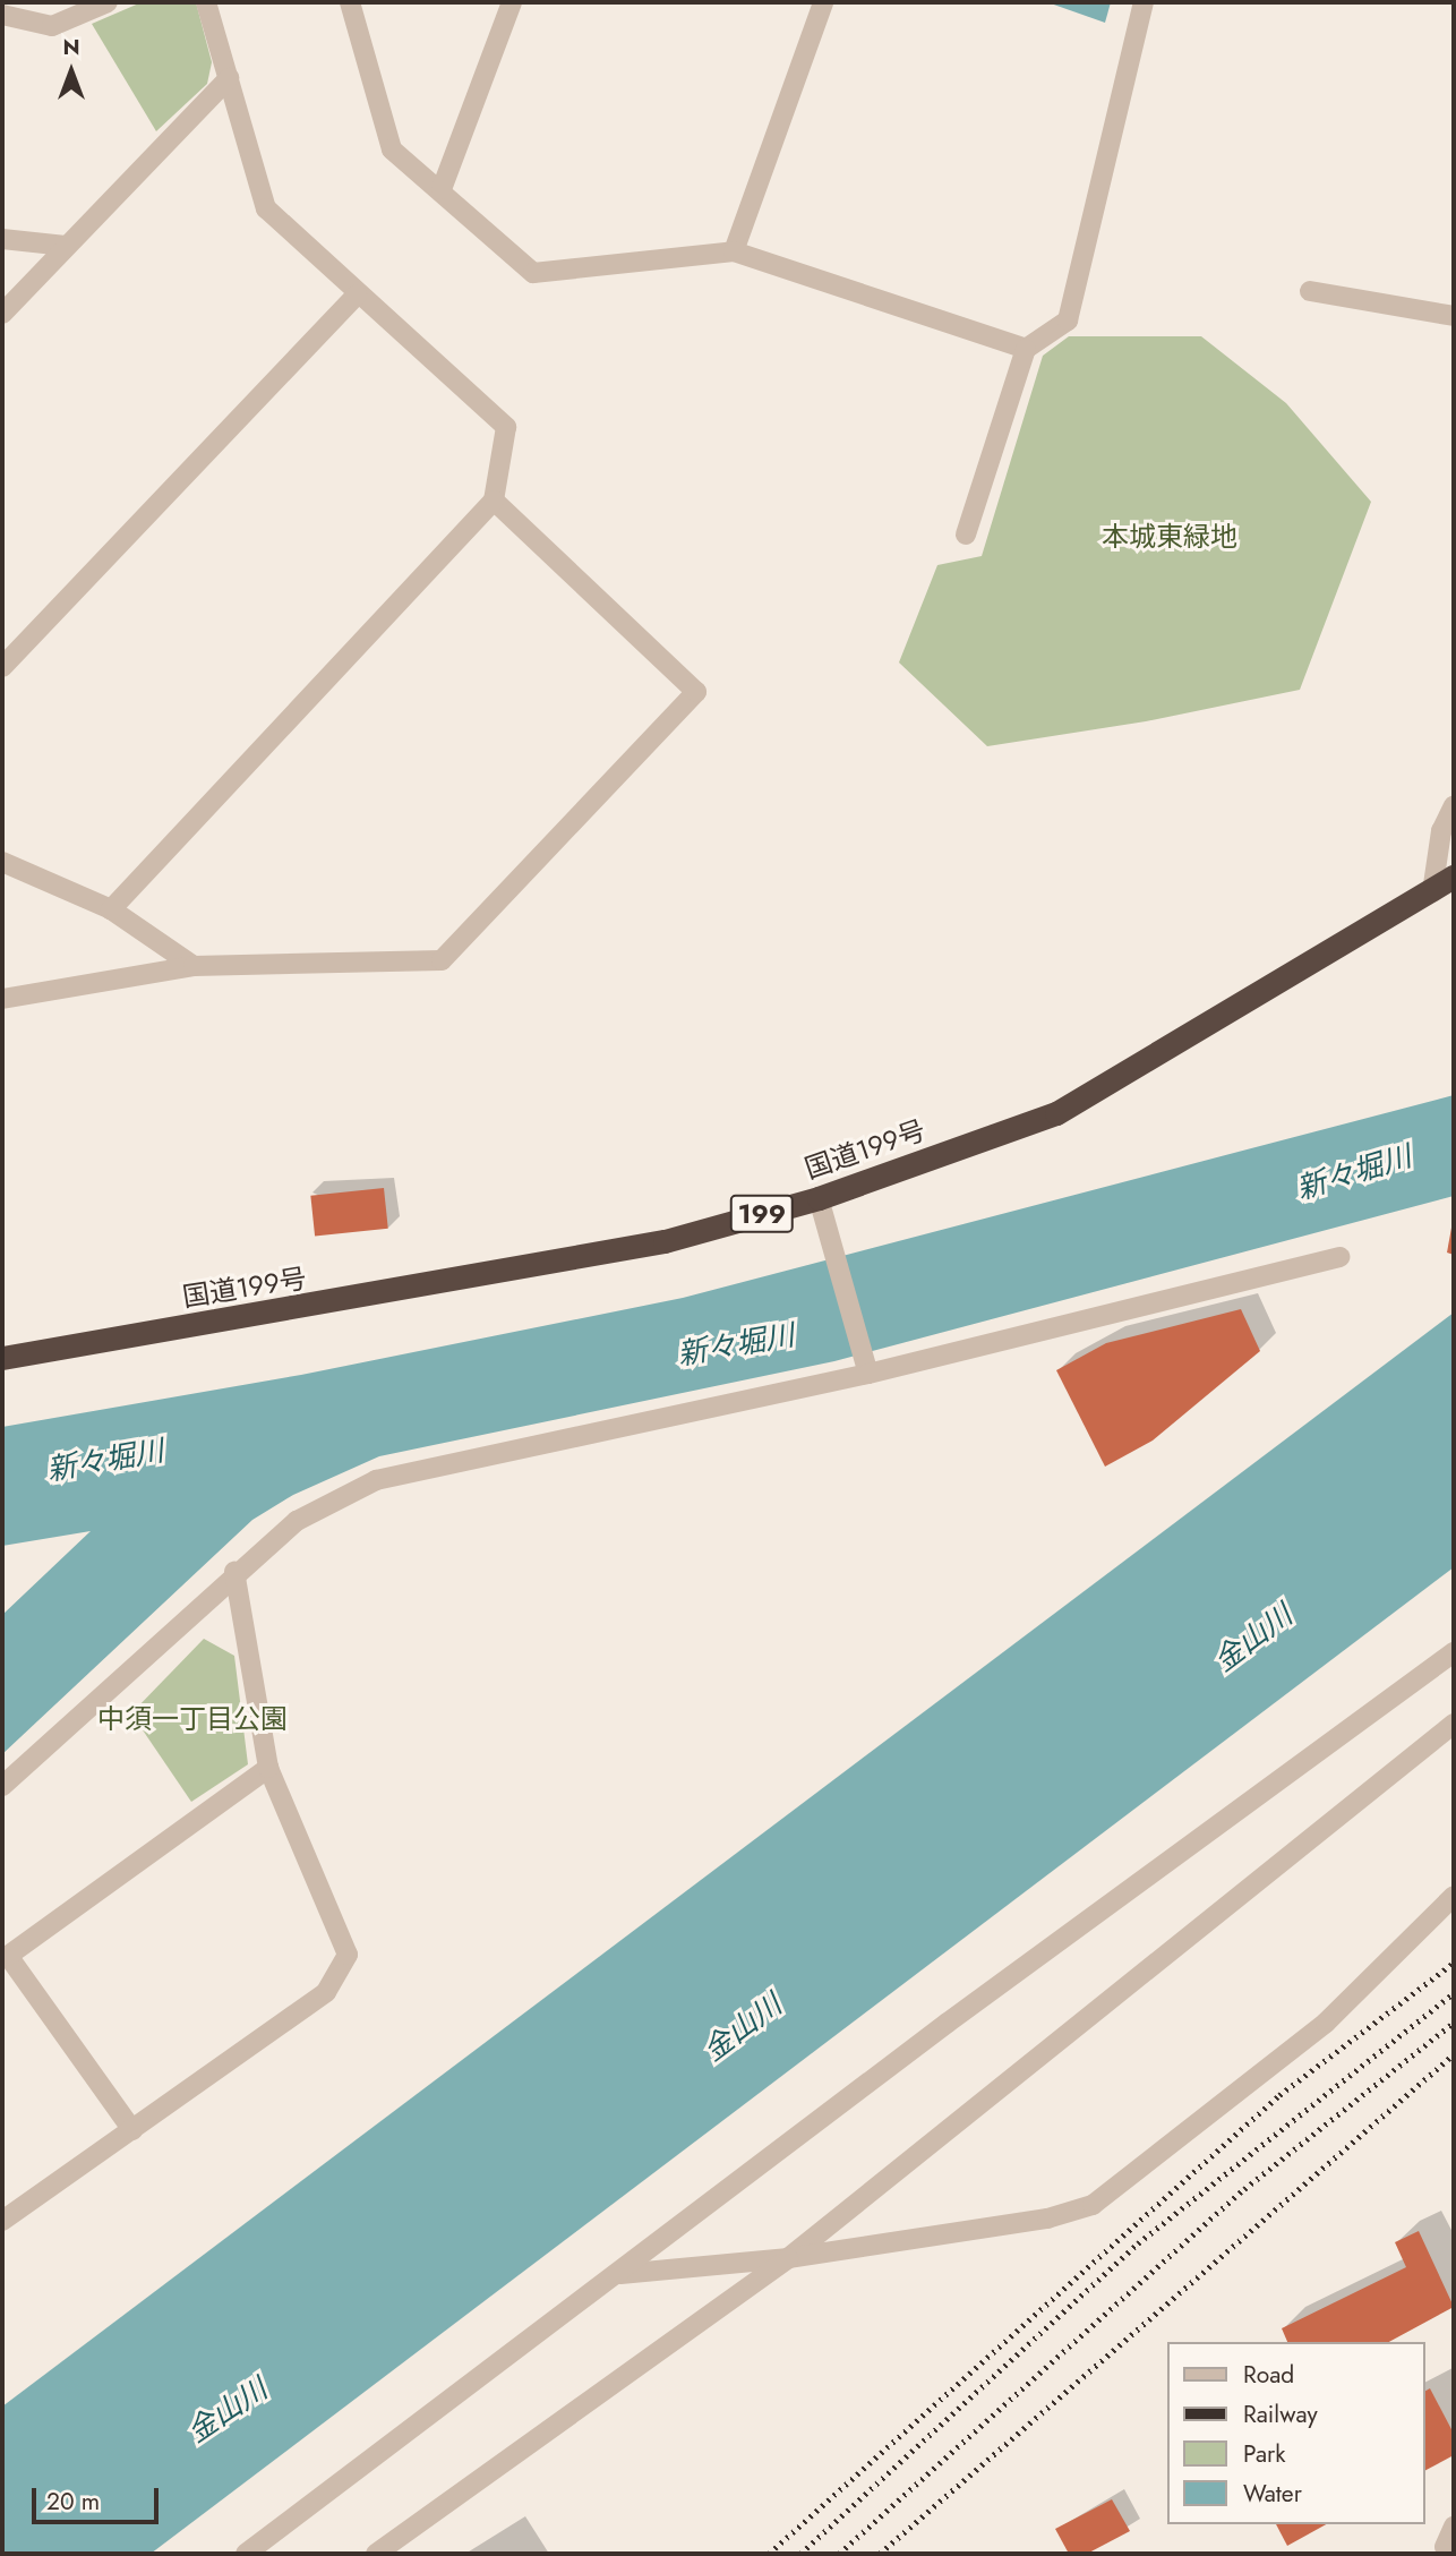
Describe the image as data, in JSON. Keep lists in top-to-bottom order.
{
  "streets": {
    "highway": ["国道199号", "199"]
  },
  "water": ["新々堀川", "金山川"],
  "parks": ["本城東緑地", "中須一丁目公園"],
  "legend": [
    "Road",
    "Railway",
    "Park",
    "Water"
  ],
  "scale_bar": "20 m",
  "north": "top"
}
